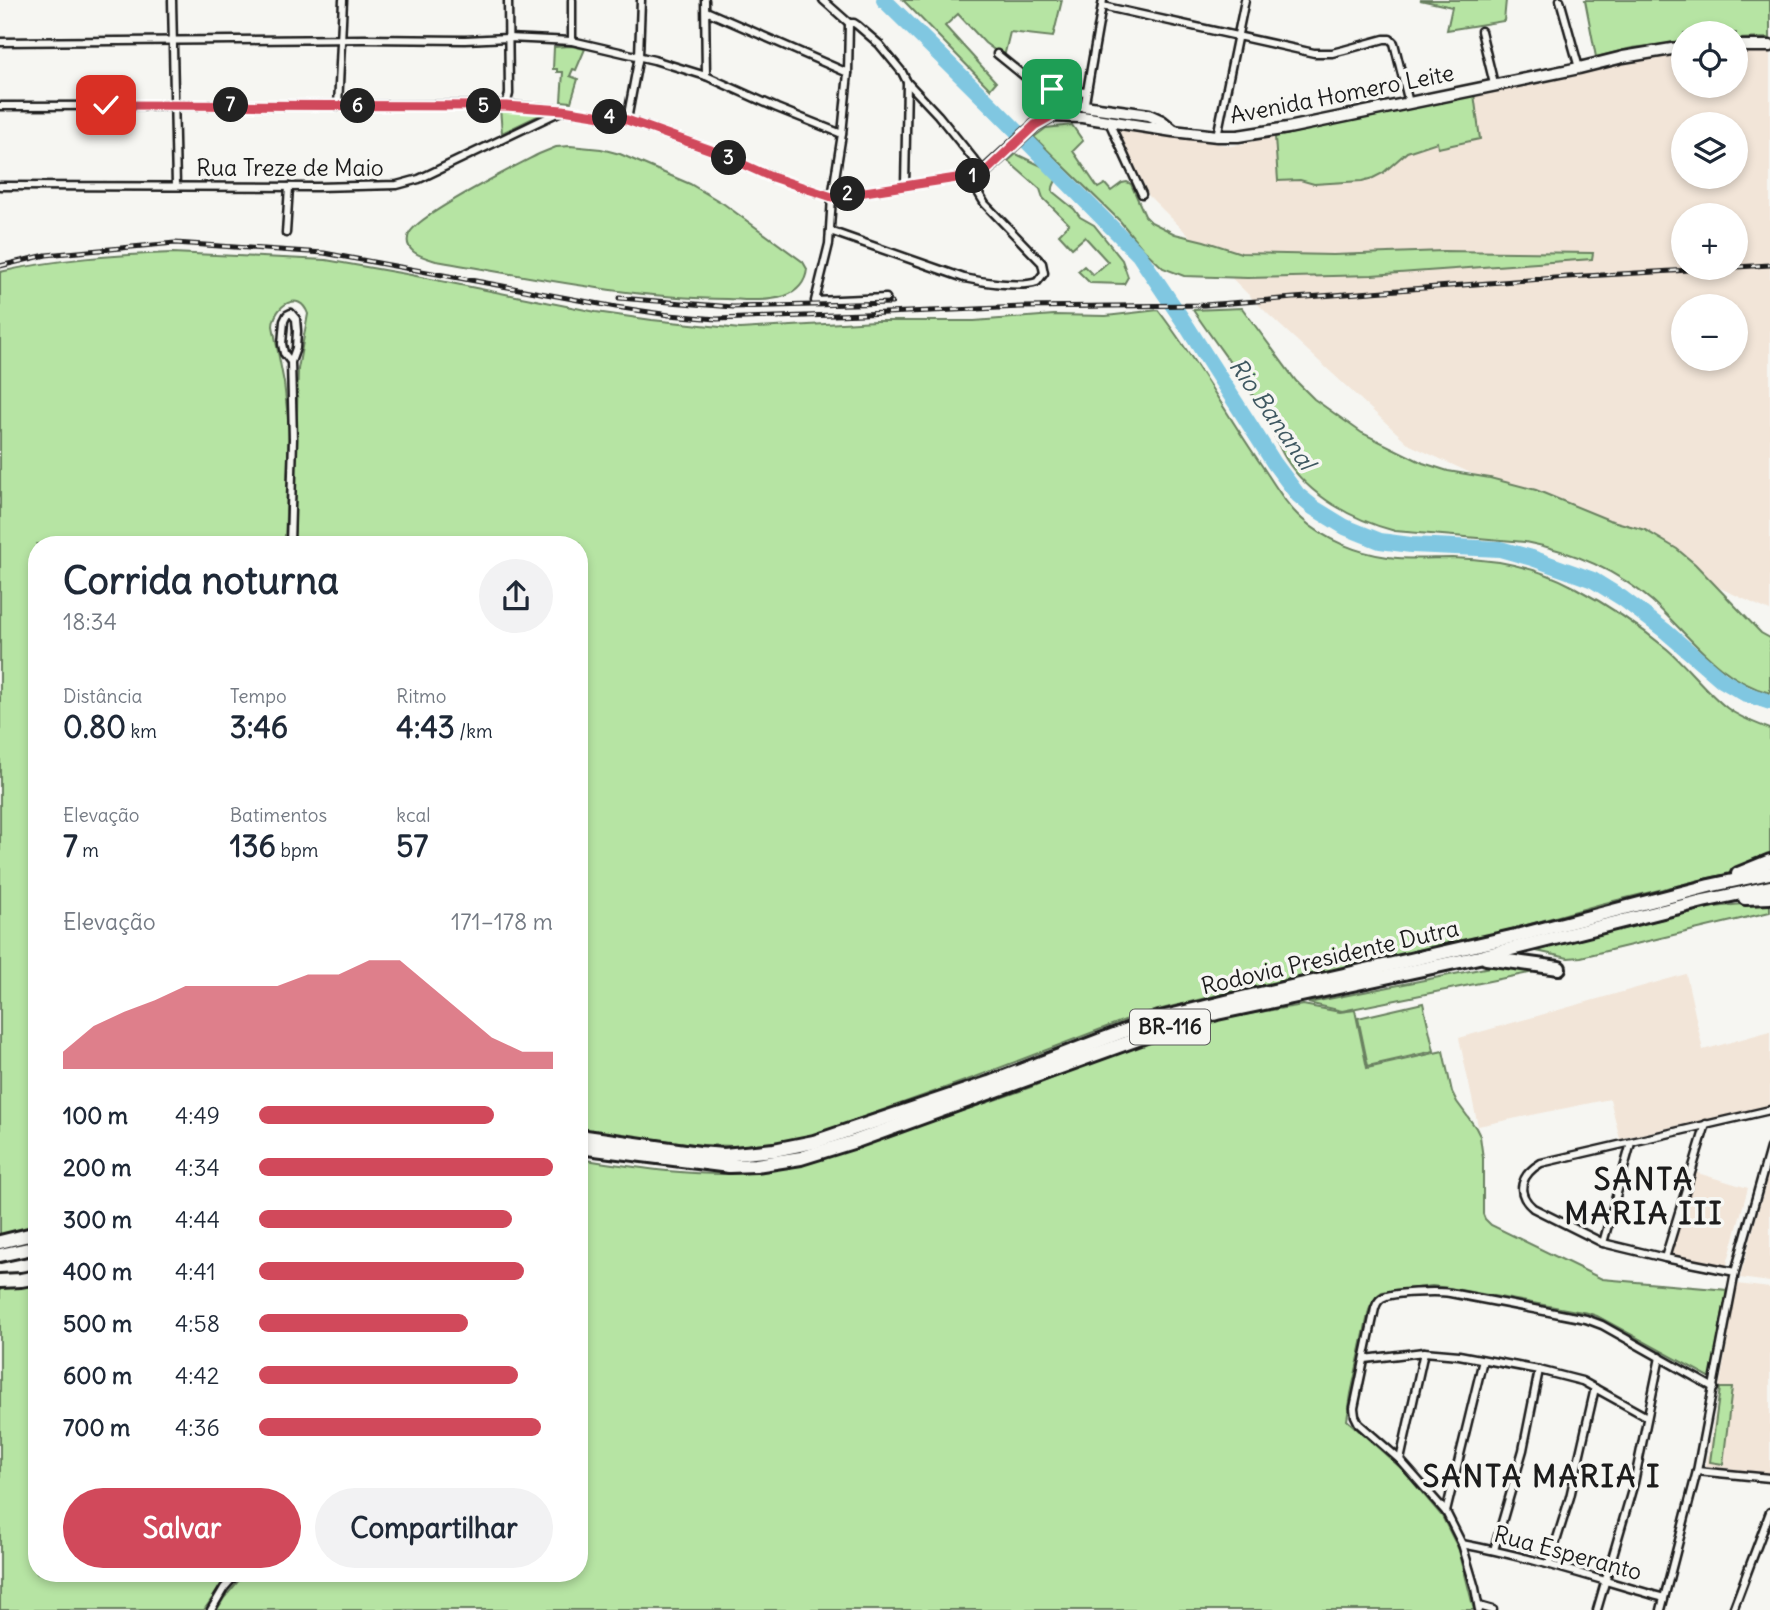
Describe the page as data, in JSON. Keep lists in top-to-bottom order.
{
  "streets": {
    "highway": ["Rodovia Presidente Dutra", "BR-116"],
    "street": ["Avenida Homero Leite", "Rua Treze de Maio", "Rua Esperanto"]
  },
  "districts": ["SANTA MARIA III", "SANTA MARIA I"],
  "water": ["Rio Bananal"],
  "page": {
    "map_buttons": ["+", "−"],
    "pins": [
      "7",
      "5",
      "6",
      "4",
      "3",
      "1",
      "2"
    ],
    "heading": ["Corrida noturna", "18:34"],
    "stats": [
      ["Distância", "0.80 km"],
      ["Tempo", "3:46"],
      ["Ritmo", "4:43 /km"],
      ["Elevação", "7 m"],
      ["Batimentos", "136 bpm"],
      ["kcal", "57"]
    ],
    "chart": ["Elevação", "171–178 m"],
    "list": [
      {
        "name": "100 m",
        "note": "4:49"
      },
      {
        "name": "200 m",
        "note": "4:34"
      },
      {
        "name": "300 m",
        "note": "4:44"
      },
      {
        "name": "400 m",
        "note": "4:41"
      },
      {
        "name": "500 m",
        "note": "4:58"
      },
      {
        "name": "600 m",
        "note": "4:42"
      },
      {
        "name": "700 m",
        "note": "4:36"
      }
    ],
    "buttons": ["Salvar", "Compartilhar"]
  }
}
